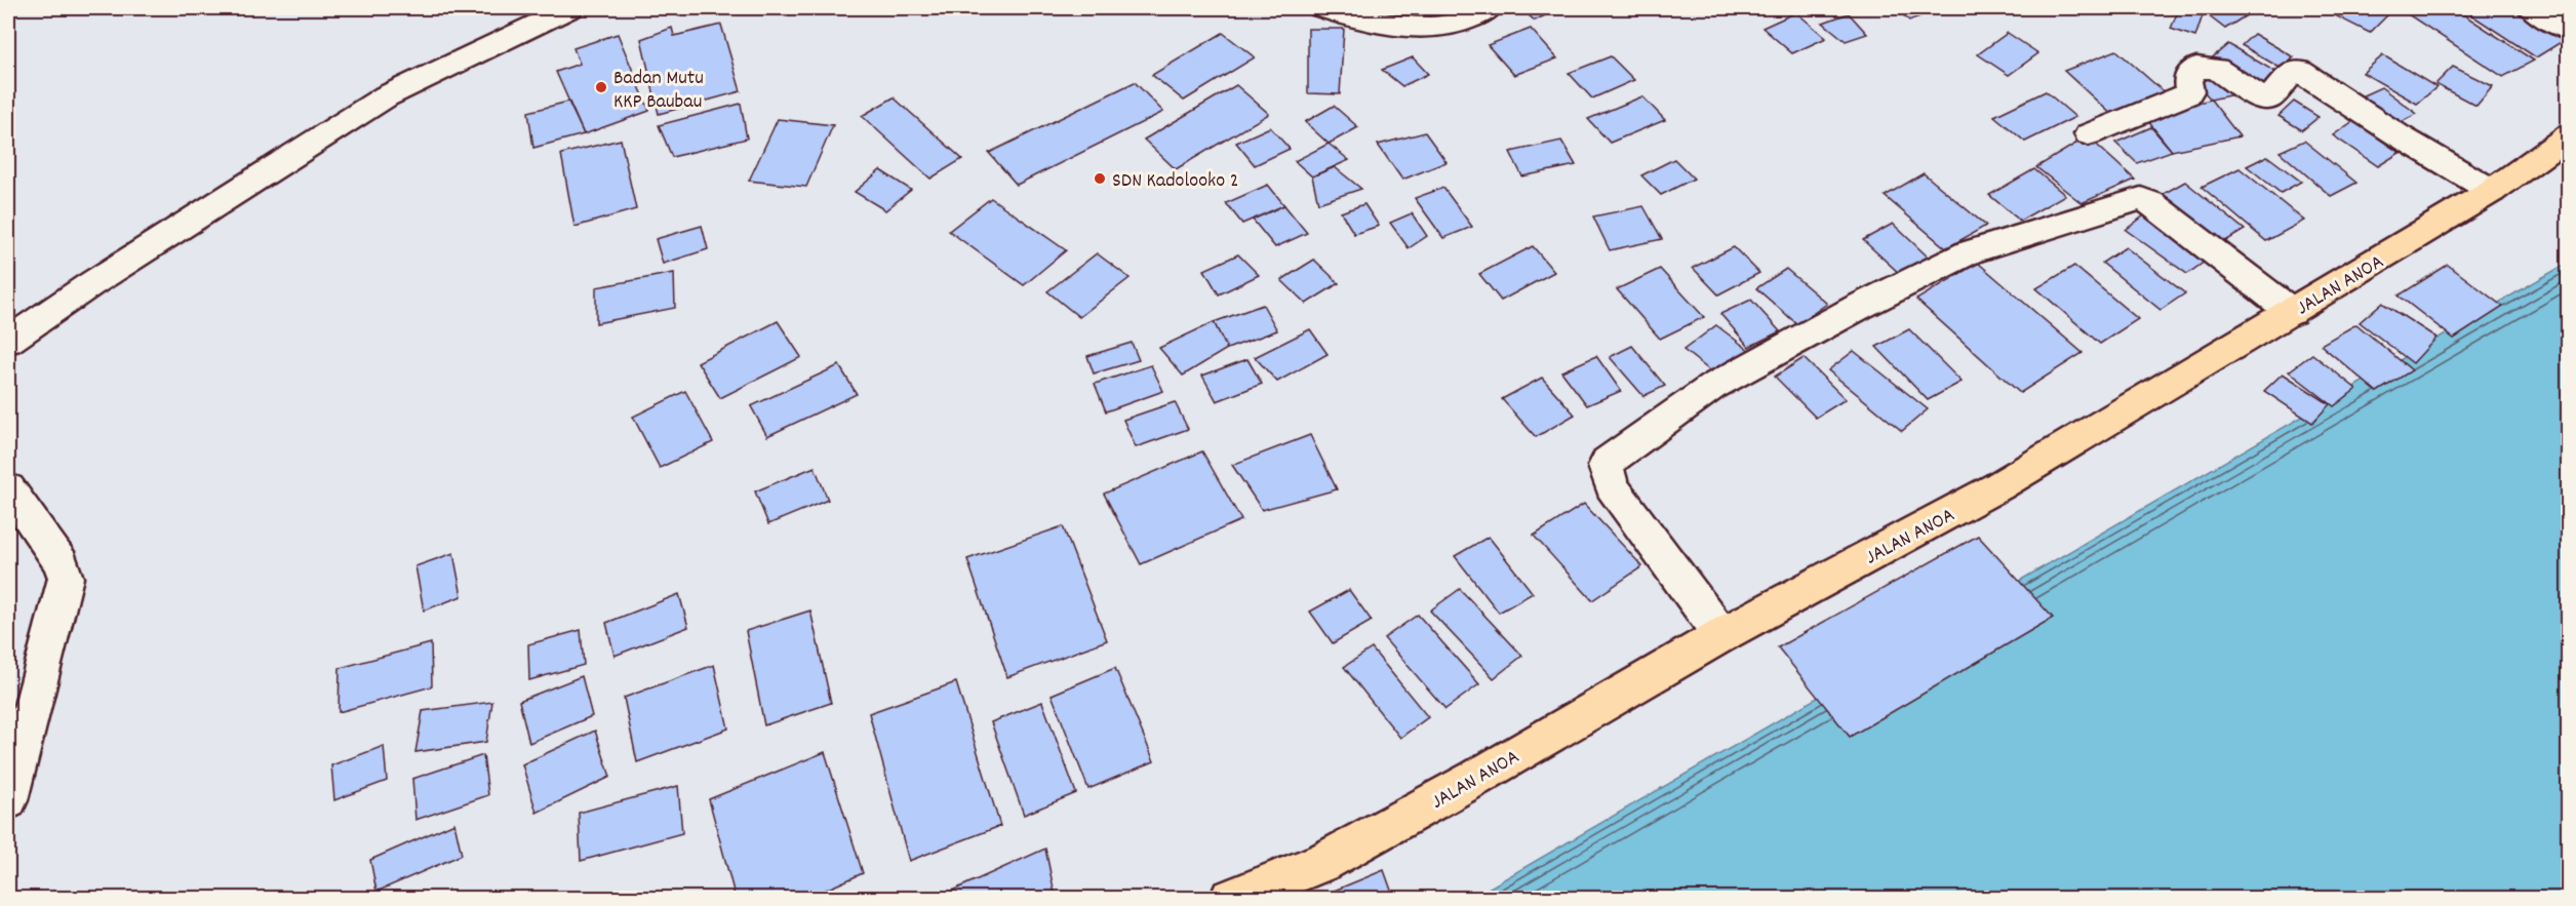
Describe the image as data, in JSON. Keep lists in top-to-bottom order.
{
  "streets": {
    "highway": ["JALAN ANOA"]
  },
  "places": ["Badan Mutu KKP Baubau", "SDN Kadolooko 2"]
}
